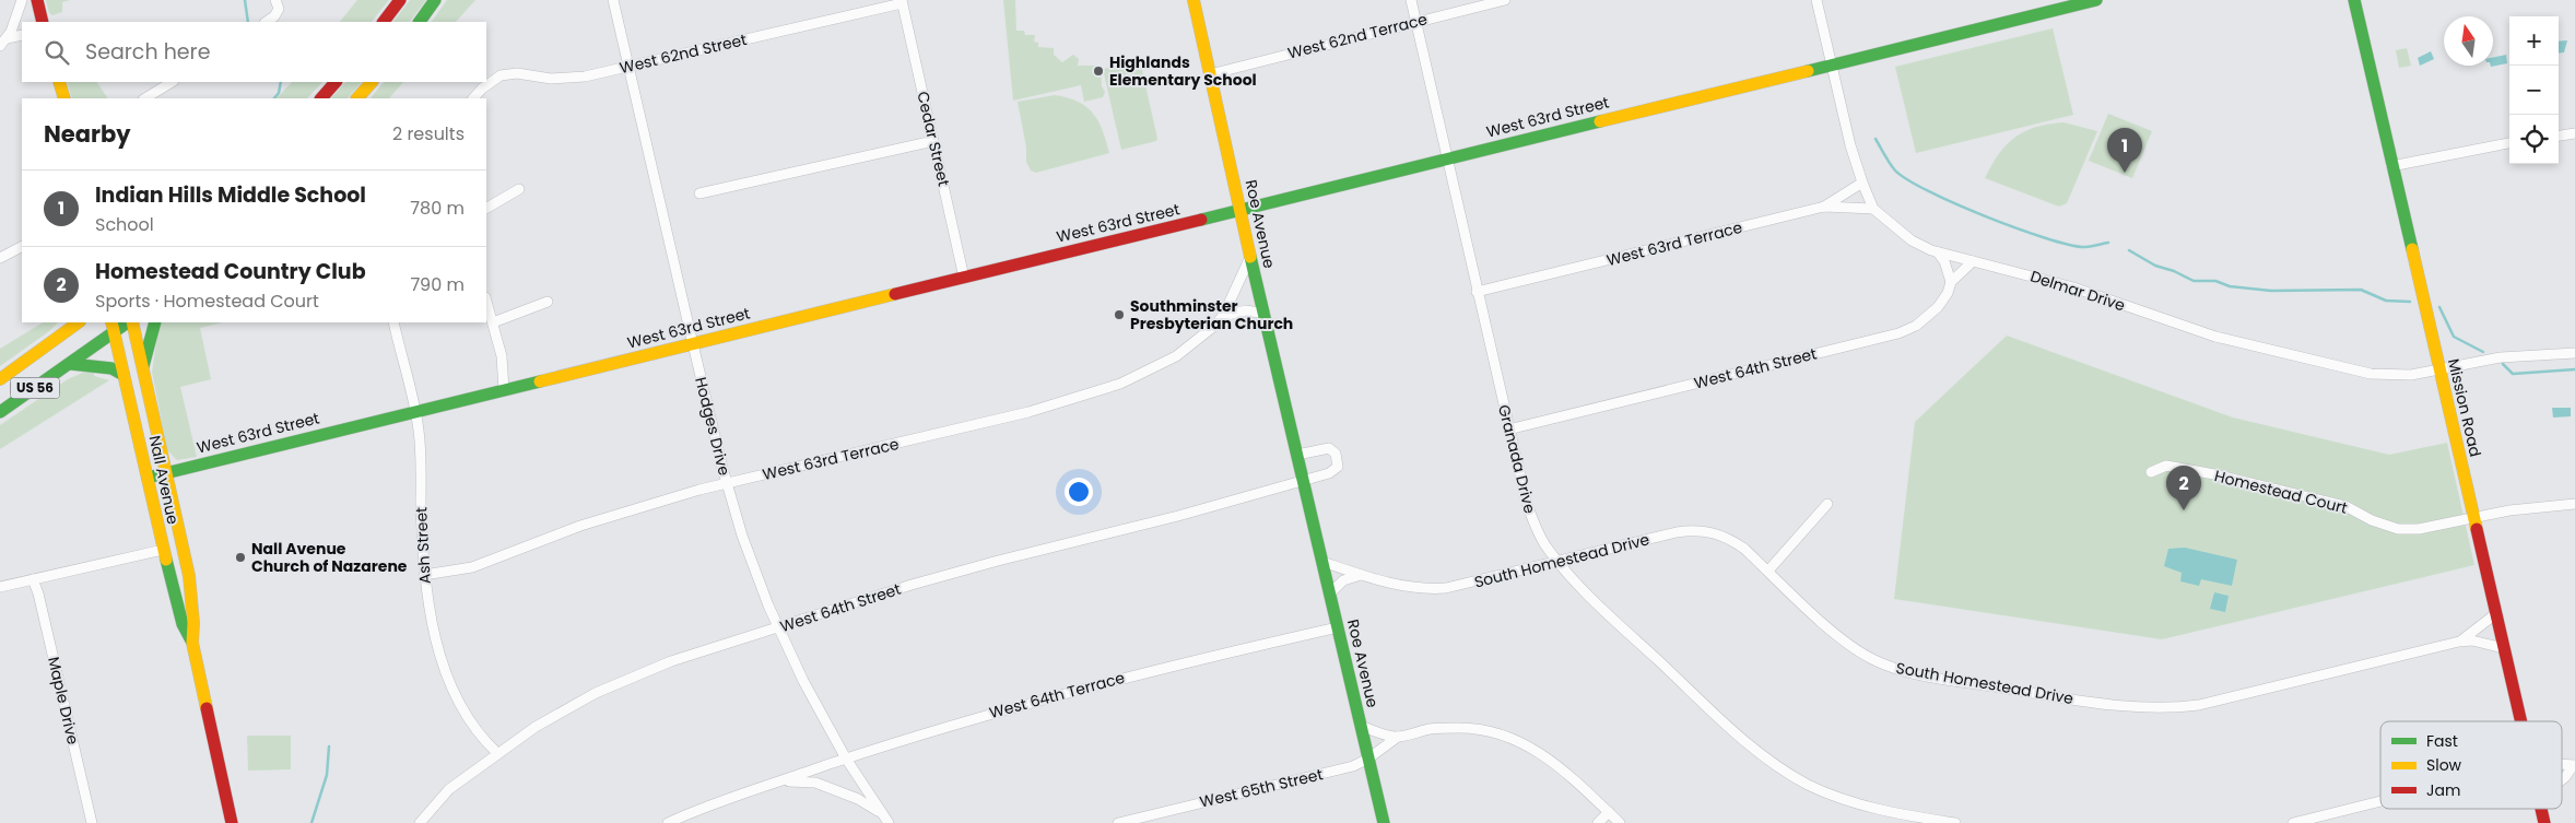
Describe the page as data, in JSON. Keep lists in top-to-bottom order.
{
  "streets": {
    "main road": [
      "West 63rd Street",
      "Roe Avenue",
      "US 56",
      "Mission Road",
      "Nall Avenue"
    ],
    "street": [
      "West 62nd Terrace",
      "West 62nd Street",
      "Cedar Street",
      "West 63rd Terrace",
      "Delmar Drive",
      "West 64th Street",
      "Hodges Drive",
      "Granada Drive",
      "Homestead Court",
      "Ash Street",
      "South Homestead Drive",
      "West 64th Terrace",
      "Maple Drive",
      "West 65th Street"
    ]
  },
  "crossings": [
    ["West 62nd Terrace", "Roe Avenue"],
    ["West 62nd Terrace", "Granada Drive"],
    ["West 62nd Street", "Cedar Street"],
    ["West 62nd Street", "Hodges Drive"],
    ["West 63rd Street", "Cedar Street"],
    ["West 63rd Street", "Roe Avenue"],
    ["West 63rd Street", "Delmar Drive"],
    ["West 63rd Street", "Hodges Drive"],
    ["West 63rd Street", "Granada Drive"],
    ["West 63rd Street", "Nall Avenue"],
    ["West 63rd Street", "Ash Street"],
    ["Roe Avenue", "West 63rd Terrace"],
    ["Roe Avenue", "West 64th Street"],
    ["Roe Avenue", "South Homestead Drive"],
    ["Roe Avenue", "West 64th Terrace"],
    ["Roe Avenue", "West 65th Street"],
    ["West 63rd Terrace", "Delmar Drive"],
    ["West 63rd Terrace", "Hodges Drive"],
    ["West 63rd Terrace", "Granada Drive"],
    ["West 63rd Terrace", "Ash Street"],
    ["Delmar Drive", "West 64th Street"],
    ["Delmar Drive", "Mission Road"],
    ["West 64th Street", "Hodges Drive"],
    ["West 64th Street", "Granada Drive"],
    ["West 64th Street", "Ash Street"],
    ["US 56", "Nall Avenue"],
    ["Mission Road", "Homestead Court"],
    ["Mission Road", "South Homestead Drive"],
    ["Hodges Drive", "West 64th Terrace"],
    ["Granada Drive", "South Homestead Drive"]
  ],
  "places": ["Highlands Elementary School", "Southminster Presbyterian Church", "Nall Avenue Church of Nazarene"],
  "legend": ["Fast", "Slow", "Jam"],
  "north": "top",
  "page": {
    "map_buttons": ["+", "−"],
    "search": "Search here",
    "heading": ["Nearby", "2 results"],
    "pins": ["1", "2"],
    "list": [
      {
        "mark": "1",
        "name": "Indian Hills Middle School",
        "note": "School",
        "value": "780 m"
      },
      {
        "mark": "2",
        "name": "Homestead Country Club",
        "note": "Sports · Homestead Court",
        "value": "790 m"
      }
    ]
  }
}
